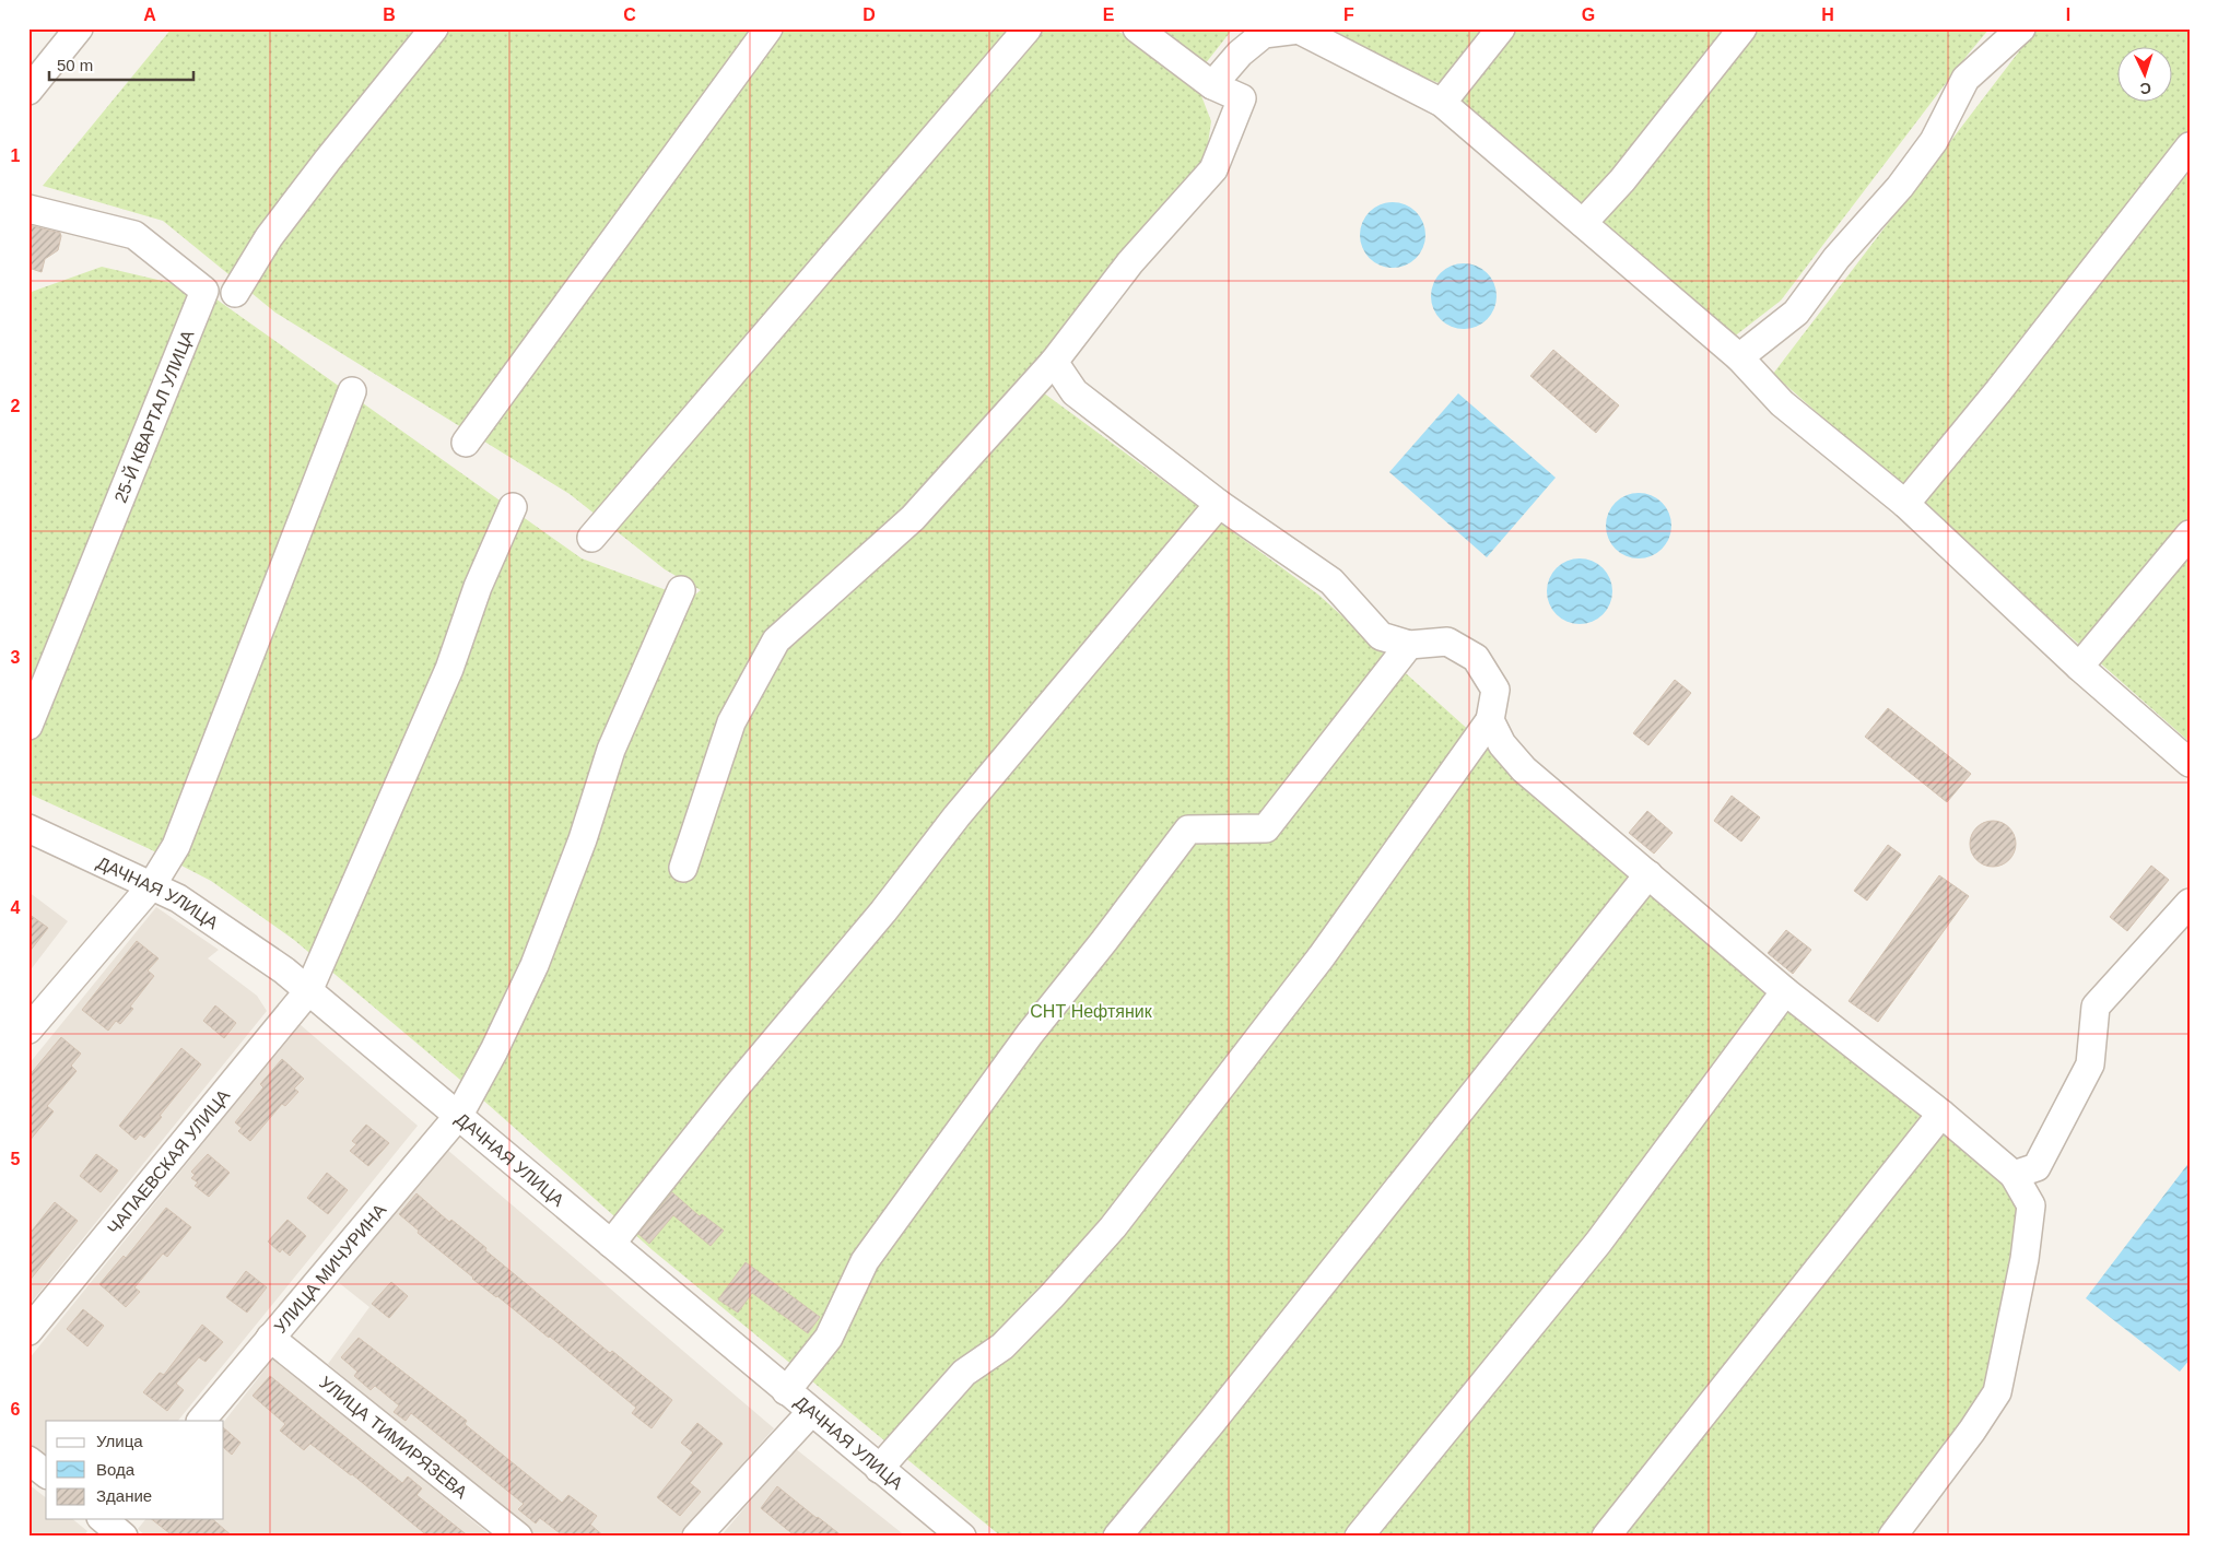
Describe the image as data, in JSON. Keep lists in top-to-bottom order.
{
  "streets": {
    "street": [
      "25-Й КВАРТАЛ УЛИЦА",
      "ДАЧНАЯ УЛИЦА",
      "ЧАПАЕВСКАЯ УЛИЦА",
      "УЛИЦА МИЧУРИНА",
      "УЛИЦА ТИМИРЯЗЕВА"
    ]
  },
  "crossings": [
    ["ДАЧНАЯ УЛИЦА", "ЧАПАЕВСКАЯ УЛИЦА"],
    ["ДАЧНАЯ УЛИЦА", "УЛИЦА МИЧУРИНА"],
    ["УЛИЦА МИЧУРИНА", "УЛИЦА ТИМИРЯЗЕВА"]
  ],
  "parks": ["СНТ Нефтяник"],
  "legend": ["Улица", "Вода", "Здание"],
  "scale_bar": "50 m",
  "north": "bottom",
  "grid": {
    "columns": [
      "A",
      "B",
      "C",
      "D",
      "E",
      "F",
      "G",
      "H",
      "I"
    ],
    "rows": [
      "1",
      "2",
      "3",
      "4",
      "5",
      "6"
    ]
  }
}
